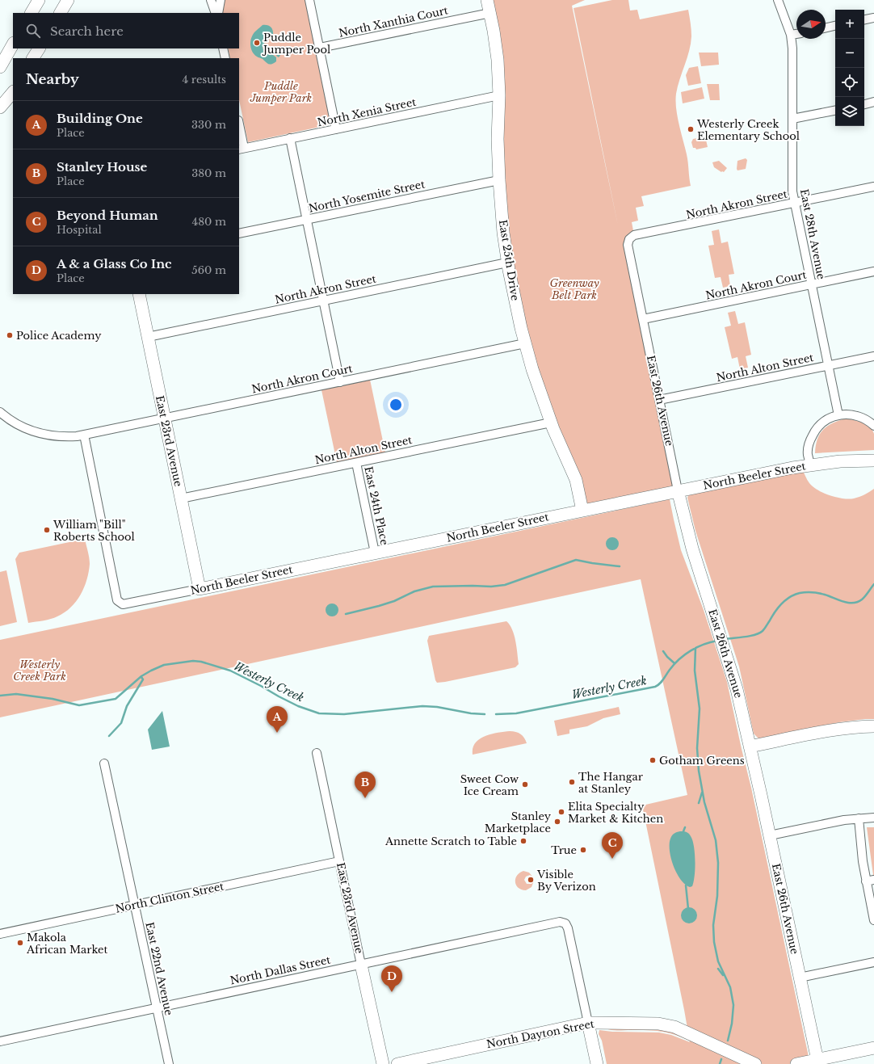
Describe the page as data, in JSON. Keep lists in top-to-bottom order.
{
  "streets": {
    "street": [
      "North Xanthia Court",
      "North Xenia Street",
      "North Yosemite Street",
      "North Akron Street",
      "East 28th Avenue",
      "East 25th Drive",
      "North Akron Court",
      "North Alton Street",
      "East 26th Avenue",
      "East 23rd Avenue",
      "North Beeler Street",
      "East 24th Place",
      "North Clinton Street",
      "East 22nd Avenue",
      "North Dallas Street",
      "North Dayton Street"
    ]
  },
  "crossings": [
    ["North Xanthia Court", "East 25th Drive"],
    ["North Xenia Street", "East 25th Drive"],
    ["North Yosemite Street", "East 25th Drive"],
    ["North Akron Street", "East 28th Avenue"],
    ["North Akron Street", "East 25th Drive"],
    ["North Akron Street", "East 26th Avenue"],
    ["North Akron Street", "East 23rd Avenue"],
    ["East 28th Avenue", "North Akron Court"],
    ["East 28th Avenue", "North Alton Street"],
    ["East 25th Drive", "North Akron Court"],
    ["East 25th Drive", "North Alton Street"],
    ["East 25th Drive", "North Beeler Street"],
    ["North Akron Court", "East 26th Avenue"],
    ["North Akron Court", "East 23rd Avenue"],
    ["North Akron Court", "North Beeler Street"],
    ["North Alton Street", "East 26th Avenue"],
    ["North Alton Street", "East 23rd Avenue"],
    ["North Alton Street", "East 24th Place"],
    ["East 26th Avenue", "North Beeler Street"],
    ["East 23rd Avenue", "North Beeler Street"],
    ["East 23rd Avenue", "North Clinton Street"],
    ["East 23rd Avenue", "North Dallas Street"],
    ["North Beeler Street", "East 24th Place"],
    ["North Clinton Street", "East 22nd Avenue"],
    ["East 22nd Avenue", "North Dallas Street"],
    ["North Dallas Street", "North Dayton Street"]
  ],
  "water": ["Westerly Creek"],
  "parks": ["Puddle Jumper Park", "Greenway Belt Park", "Westerly Creek Park"],
  "places": [
    "Puddle Jumper Pool",
    "Westerly Creek Elementary School",
    "Police Academy",
    "William \"Bill\" Roberts School",
    "Gotham Greens",
    "The Hangar at Stanley",
    "Sweet Cow Ice Cream",
    "Elita Specialty Market & Kitchen",
    "Stanley Marketplace",
    "Annette Scratch to Table",
    "True",
    "Visible By Verizon",
    "Makola African Market"
  ],
  "north": "right",
  "page": {
    "map_buttons": ["+", "−"],
    "search": "Search here",
    "heading": ["Nearby", "4 results"],
    "list": [
      {
        "mark": "A",
        "name": "Building One",
        "note": "Place",
        "value": "330 m"
      },
      {
        "mark": "B",
        "name": "Stanley House",
        "note": "Place",
        "value": "380 m"
      },
      {
        "mark": "C",
        "name": "Beyond Human",
        "note": "Hospital",
        "value": "480 m"
      },
      {
        "mark": "D",
        "name": "A & a Glass Co Inc",
        "note": "Place",
        "value": "560 m"
      }
    ],
    "pins": [
      "A",
      "B",
      "C",
      "D"
    ]
  }
}
